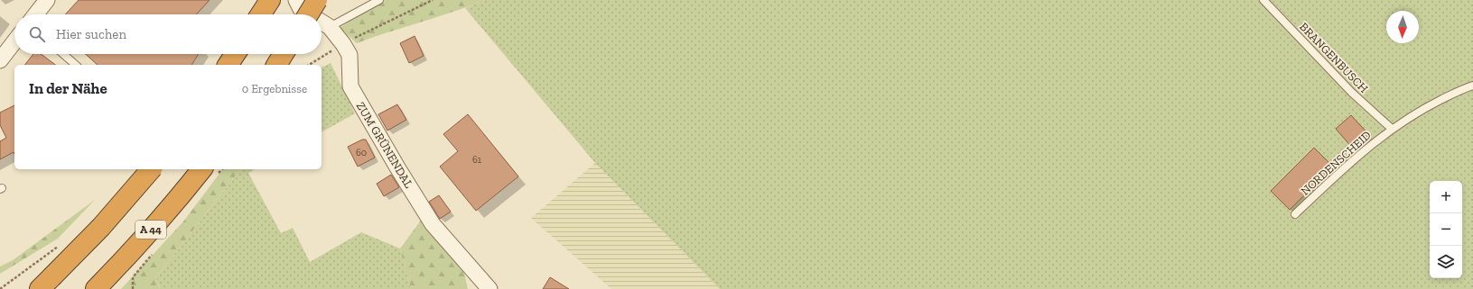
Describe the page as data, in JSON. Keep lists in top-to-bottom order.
{
  "streets": {
    "highway": ["A 44"],
    "street": ["ZUM GRÜNENDAL"],
    "lane": ["BRANGENBUSCH", "NORDENSCHEID"]
  },
  "crossings": [
    ["BRANGENBUSCH", "NORDENSCHEID"]
  ],
  "house_numbers": ["60", "61"],
  "north": "bottom",
  "page": {
    "search": "Hier suchen",
    "heading": ["In der Nähe", "0 Ergebnisse"],
    "map_buttons": ["+", "−"]
  }
}
